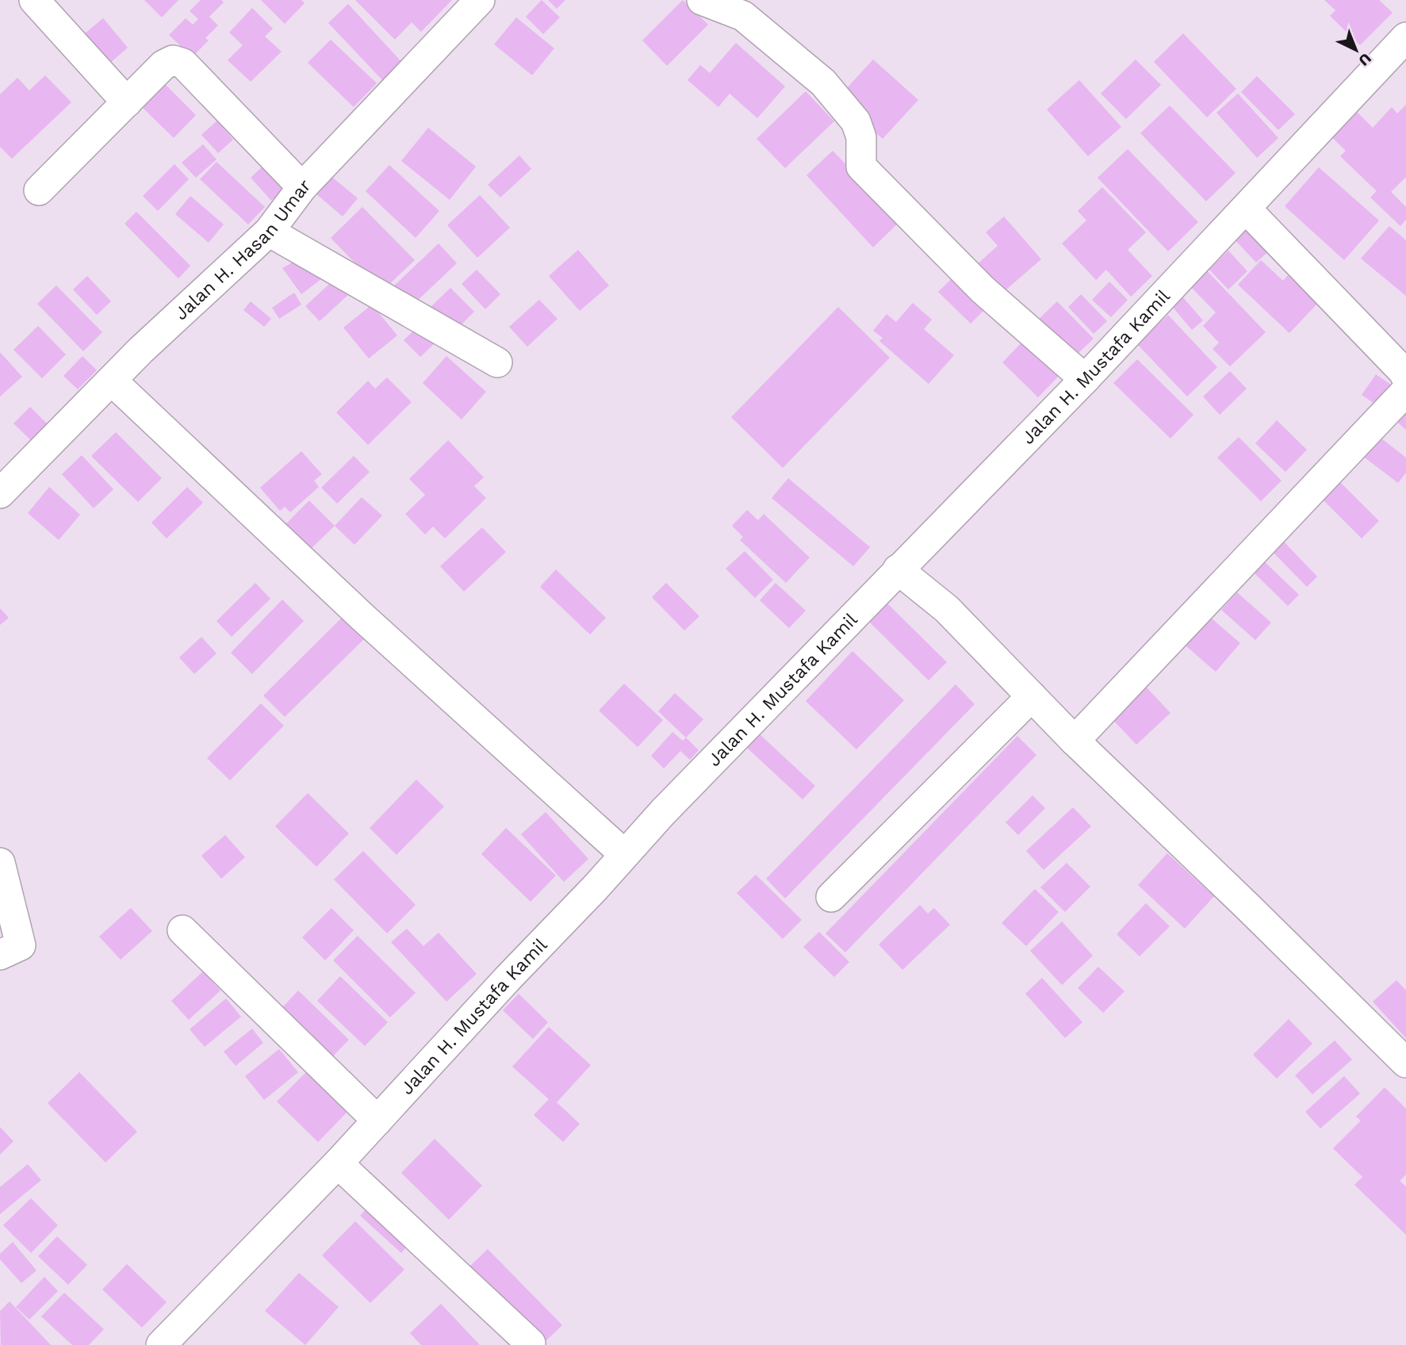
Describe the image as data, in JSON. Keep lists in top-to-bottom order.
{
  "streets": {
    "street": ["Jalan H. Hasan Umar", "Jalan H. Mustafa Kamil"]
  },
  "north": "bottom right"
}
